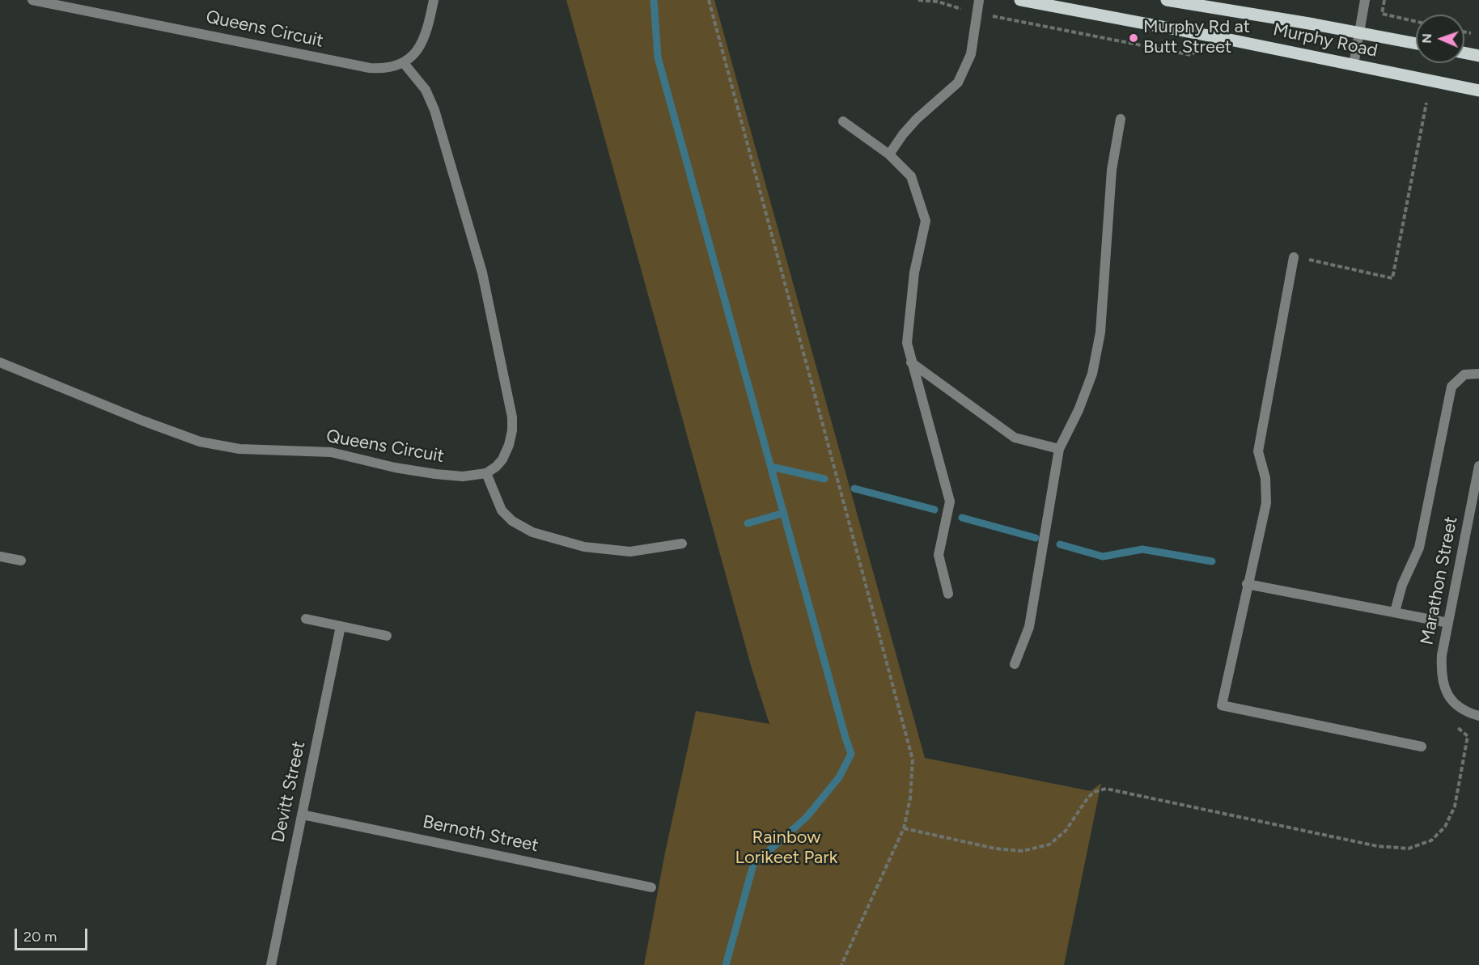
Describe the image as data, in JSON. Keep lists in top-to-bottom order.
{
  "streets": {
    "main road": ["Murphy Road"],
    "street": [
      "Queens Circuit",
      "Marathon Street",
      "Devitt Street",
      "Bernoth Street"
    ]
  },
  "crossings": [
    ["Devitt Street", "Bernoth Street"]
  ],
  "parks": ["Rainbow Lorikeet Park"],
  "places": ["Murphy Rd at Butt Street"],
  "scale_bar": "20 m",
  "north": "left"
}
